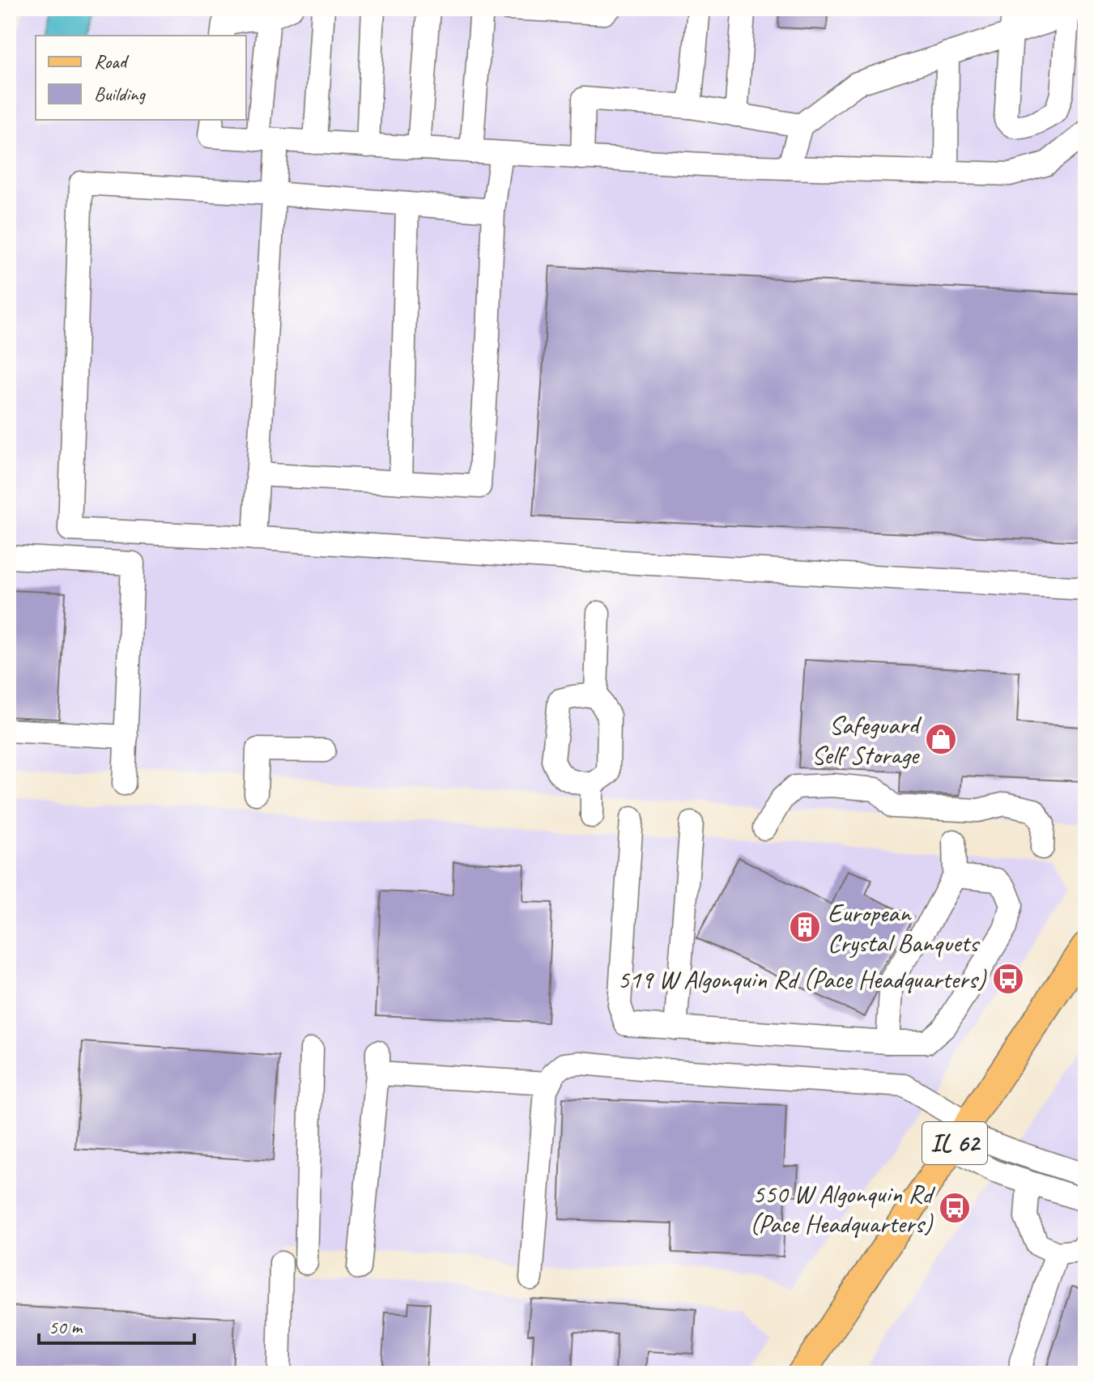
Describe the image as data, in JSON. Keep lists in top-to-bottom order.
{
  "streets": {
    "main road": ["IL 62"]
  },
  "places": {
    "shop": ["Safeguard Self Storage"],
    "building": ["European Crystal Banquets"],
    "bus stop": ["519 W Algonquin Rd (Pace Headquarters)", "550 W Algonquin Rd (Pace Headquarters)"]
  },
  "legend": ["Road", "Building"],
  "scale_bar": "50 m"
}
